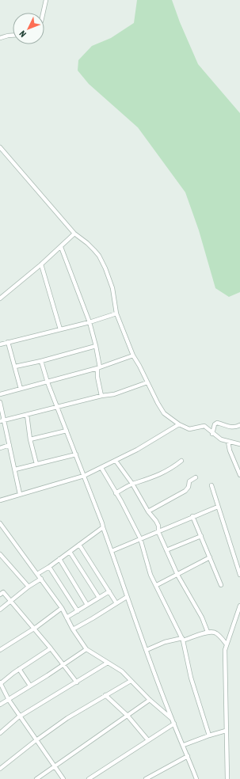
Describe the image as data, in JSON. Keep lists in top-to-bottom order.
{
  "north": "bottom left"
}
